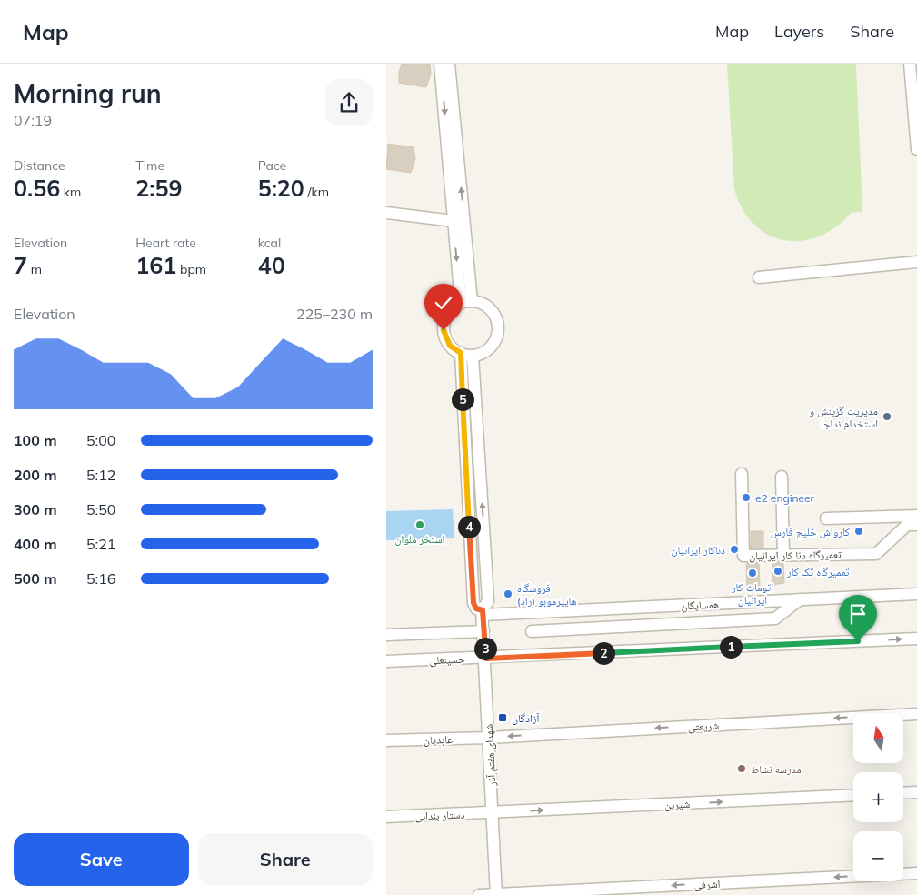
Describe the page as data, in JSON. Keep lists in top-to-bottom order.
{
  "streets": {
    "street": [
      "تعمیرگاه دنا کار ایرانیان",
      "همسایگان",
      "حسینعلی",
      "شریعتی",
      "عابدیان",
      "شهدای هفتم آذر",
      "شیرین",
      "دستار بندانی",
      "اشرفی"
    ]
  },
  "crossings": [
    ["همسایگان", "شهدای هفتم آذر"],
    ["حسینعلی", "شهدای هفتم آذر"],
    ["شریعتی", "عابدیان"],
    ["شریعتی", "شهدای هفتم آذر"],
    ["عابدیان", "شهدای هفتم آذر"],
    ["شهدای هفتم آذر", "شیرین"],
    ["شهدای هفتم آذر", "دستار بندانی"],
    ["شهدای هفتم آذر", "اشرفی"],
    ["شیرین", "دستار بندانی"]
  ],
  "one_way": ["شریعتی", "شیرین", "اشرفی"],
  "places": {
    "other": [
      "مدیریت گزینش و استخدام نداجا",
      "e2 engineer",
      "استخر ملوان",
      "کارواش خلیج فارس",
      "دناکار ایرانیان",
      "تعمیرگاه تک کار",
      "اتومات کار ایرانیان",
      "فروشگاه هایپرموبو (راد)",
      "مدرسه نشاط"
    ],
    "transit": ["آزادگان"]
  },
  "north": "top",
  "page": {
    "header": "Map",
    "nav": ["Map", "Layers", "Share"],
    "heading": ["Morning run", "07:19"],
    "stats": [
      ["Distance", "0.56 km"],
      ["Time", "2:59"],
      ["Pace", "5:20 /km"],
      ["Elevation", "7 m"],
      ["Heart rate", "161 bpm"],
      ["kcal", "40"]
    ],
    "chart": ["Elevation", "225–230 m"],
    "pins": [
      "5",
      "4",
      "1",
      "3",
      "2"
    ],
    "list": [
      {
        "name": "100 m",
        "note": "5:00"
      },
      {
        "name": "200 m",
        "note": "5:12"
      },
      {
        "name": "300 m",
        "note": "5:50"
      },
      {
        "name": "400 m",
        "note": "5:21"
      },
      {
        "name": "500 m",
        "note": "5:16"
      }
    ],
    "map_buttons": ["+", "−"],
    "buttons": ["Save", "Share"]
  }
}
